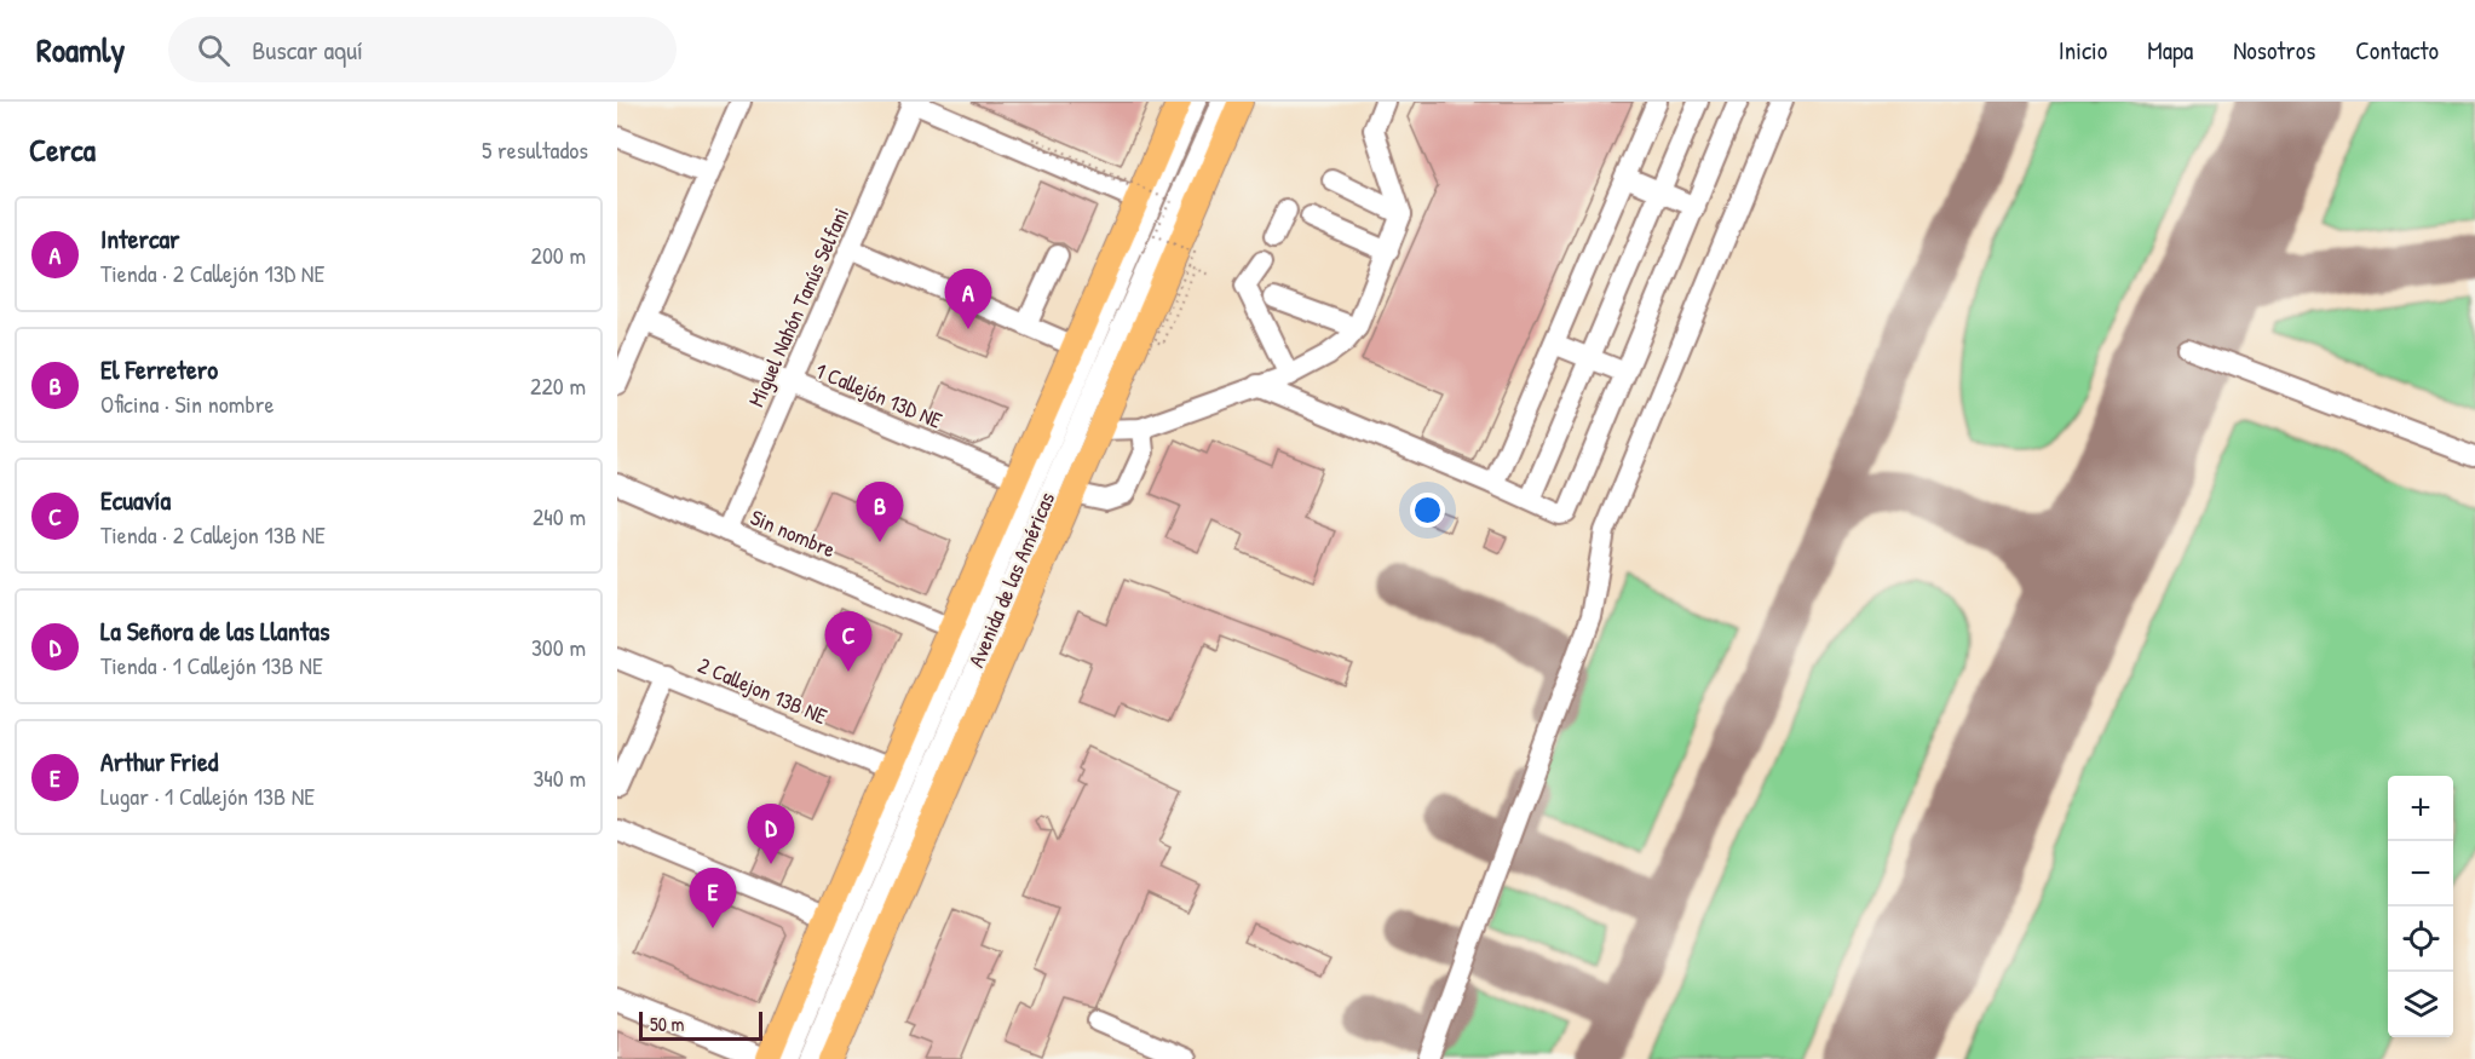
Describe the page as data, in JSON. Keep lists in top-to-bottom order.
{
  "streets": {
    "main road": ["Avenida de las Américas"],
    "street": [
      "Miguel Nahón Tanús Selfani",
      "1 Callejón 13D NE",
      "Sin nombre",
      "2 Callejon 13B NE"
    ]
  },
  "crossings": [
    ["Miguel Nahón Tanús Selfani", "1 Callejón 13D NE"],
    ["Miguel Nahón Tanús Selfani", "Sin nombre"],
    ["1 Callejón 13D NE", "Avenida de las Américas"],
    ["Sin nombre", "Avenida de las Américas"],
    ["Avenida de las Américas", "2 Callejon 13B NE"]
  ],
  "scale_bar": "50 m",
  "page": {
    "header": "Roamly",
    "search": "Buscar aquí",
    "nav": [
      "Inicio",
      "Mapa",
      "Nosotros",
      "Contacto"
    ],
    "heading": ["Cerca", "5 resultados"],
    "list": [
      {
        "mark": "A",
        "name": "Intercar",
        "note": "Tienda · 2 Callejón 13D NE",
        "value": "200 m"
      },
      {
        "mark": "B",
        "name": "El Ferretero",
        "note": "Oficina · Sin nombre",
        "value": "220 m"
      },
      {
        "mark": "C",
        "name": "Ecuavía",
        "note": "Tienda · 2 Callejon 13B NE",
        "value": "240 m"
      },
      {
        "mark": "D",
        "name": "La Señora de las Llantas",
        "note": "Tienda · 1 Callejón 13B NE",
        "value": "300 m"
      },
      {
        "mark": "E",
        "name": "Arthur Fried",
        "note": "Lugar · 1 Callejón 13B NE",
        "value": "340 m"
      }
    ],
    "pins": [
      "A",
      "B",
      "C",
      "D",
      "E"
    ],
    "map_buttons": ["+", "−"],
    "scale": "50 m"
  }
}
